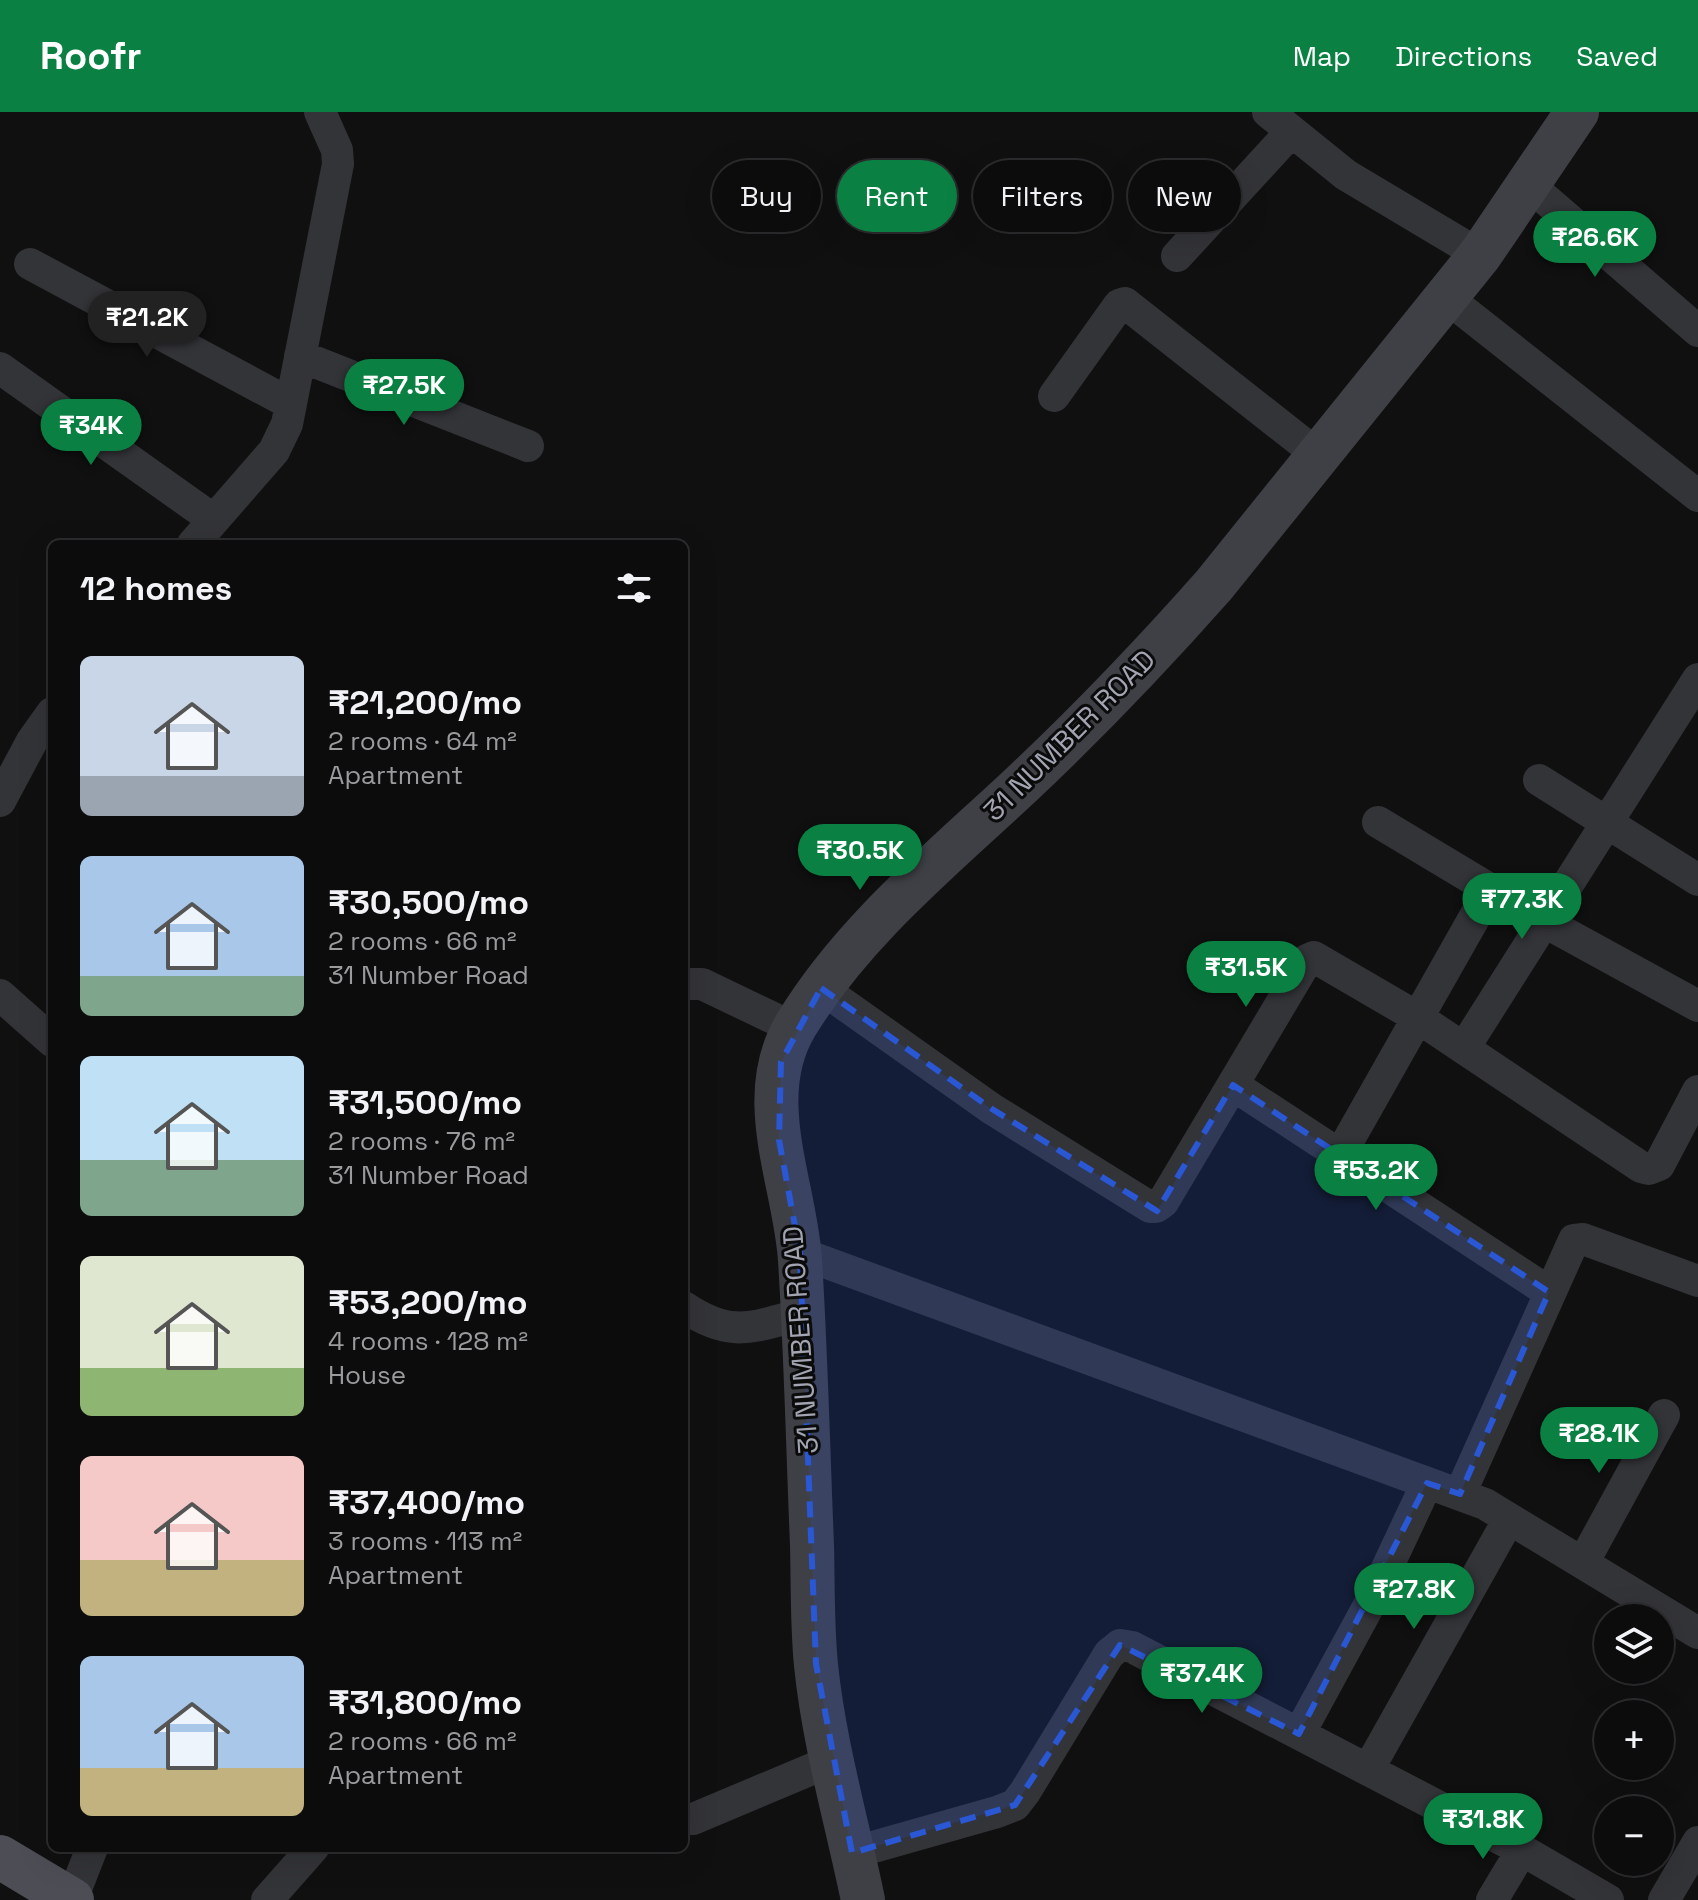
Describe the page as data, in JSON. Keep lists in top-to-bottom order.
{
  "streets": {
    "main road": ["31 NUMBER ROAD"]
  },
  "page": {
    "header": "Roofr",
    "nav": ["Map", "Directions", "Saved"],
    "chip": [
      "Buy",
      "Rent",
      "Filters",
      "New"
    ],
    "price": [
      "₹26.6K",
      "₹21.2K",
      "₹27.5K",
      "₹34K",
      "₹30.5K",
      "₹77.3K",
      "₹31.5K",
      "₹53.2K",
      "₹28.1K",
      "₹27.8K",
      "₹37.4K",
      "₹31.8K"
    ],
    "heading": "12 homes",
    "list": [
      {
        "name": "₹21,200/mo",
        "note": "2 rooms · 64 m² · Apartment"
      },
      {
        "name": "₹30,500/mo",
        "note": "2 rooms · 66 m² · 31 Number Road"
      },
      {
        "name": "₹31,500/mo",
        "note": "2 rooms · 76 m² · 31 Number Road"
      },
      {
        "name": "₹53,200/mo",
        "note": "4 rooms · 128 m² · House"
      },
      {
        "name": "₹37,400/mo",
        "note": "3 rooms · 113 m² · Apartment"
      },
      {
        "name": "₹31,800/mo",
        "note": "2 rooms · 66 m² · Apartment"
      }
    ],
    "map_buttons": ["+", "−"]
  }
}
